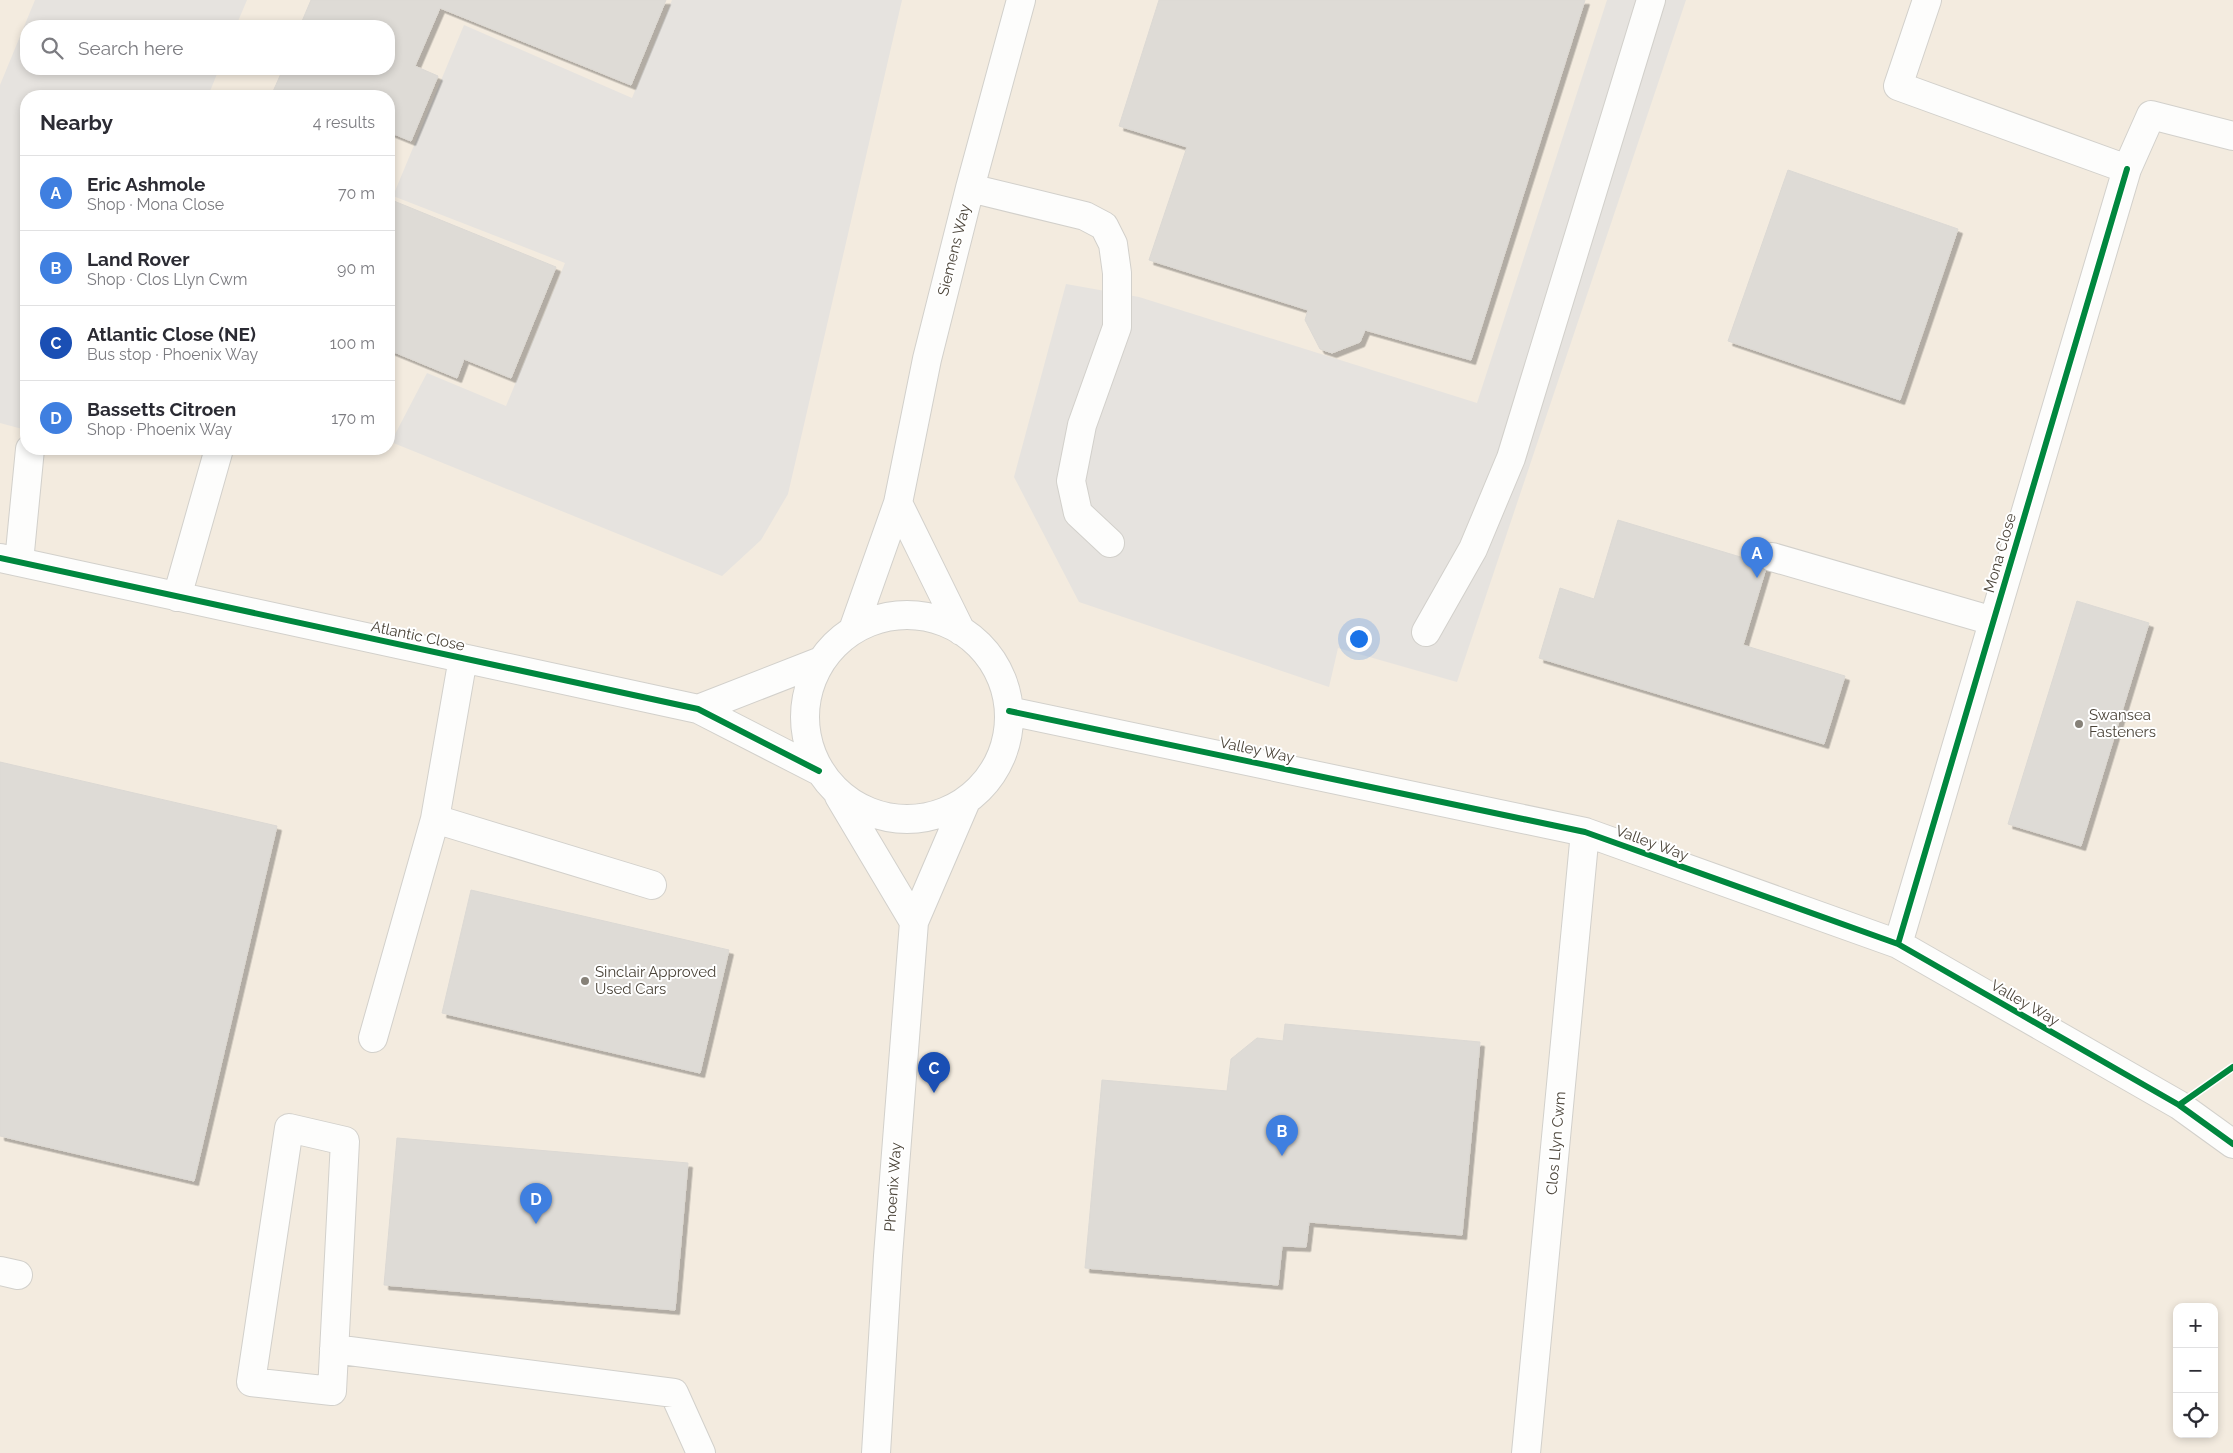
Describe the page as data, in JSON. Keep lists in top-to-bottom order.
{
  "streets": {
    "street": [
      "Siemens Way",
      "Mona Close",
      "Atlantic Close",
      "Valley Way",
      "Clos Llyn Cwm",
      "Phoenix Way"
    ]
  },
  "crossings": [
    ["Mona Close", "Valley Way"],
    ["Valley Way", "Clos Llyn Cwm"]
  ],
  "places": ["Swansea Fasteners", "Sinclair Approved Used Cars"],
  "page": {
    "search": "Search here",
    "heading": ["Nearby", "4 results"],
    "list": [
      {
        "mark": "A",
        "name": "Eric Ashmole",
        "note": "Shop · Mona Close",
        "value": "70 m"
      },
      {
        "mark": "B",
        "name": "Land Rover",
        "note": "Shop · Clos Llyn Cwm",
        "value": "90 m"
      },
      {
        "mark": "C",
        "name": "Atlantic Close (NE)",
        "note": "Bus stop · Phoenix Way",
        "value": "100 m"
      },
      {
        "mark": "D",
        "name": "Bassetts Citroen",
        "note": "Shop · Phoenix Way",
        "value": "170 m"
      }
    ],
    "pins": [
      "A",
      "C",
      "B",
      "D"
    ],
    "map_buttons": ["+", "−"]
  }
}
